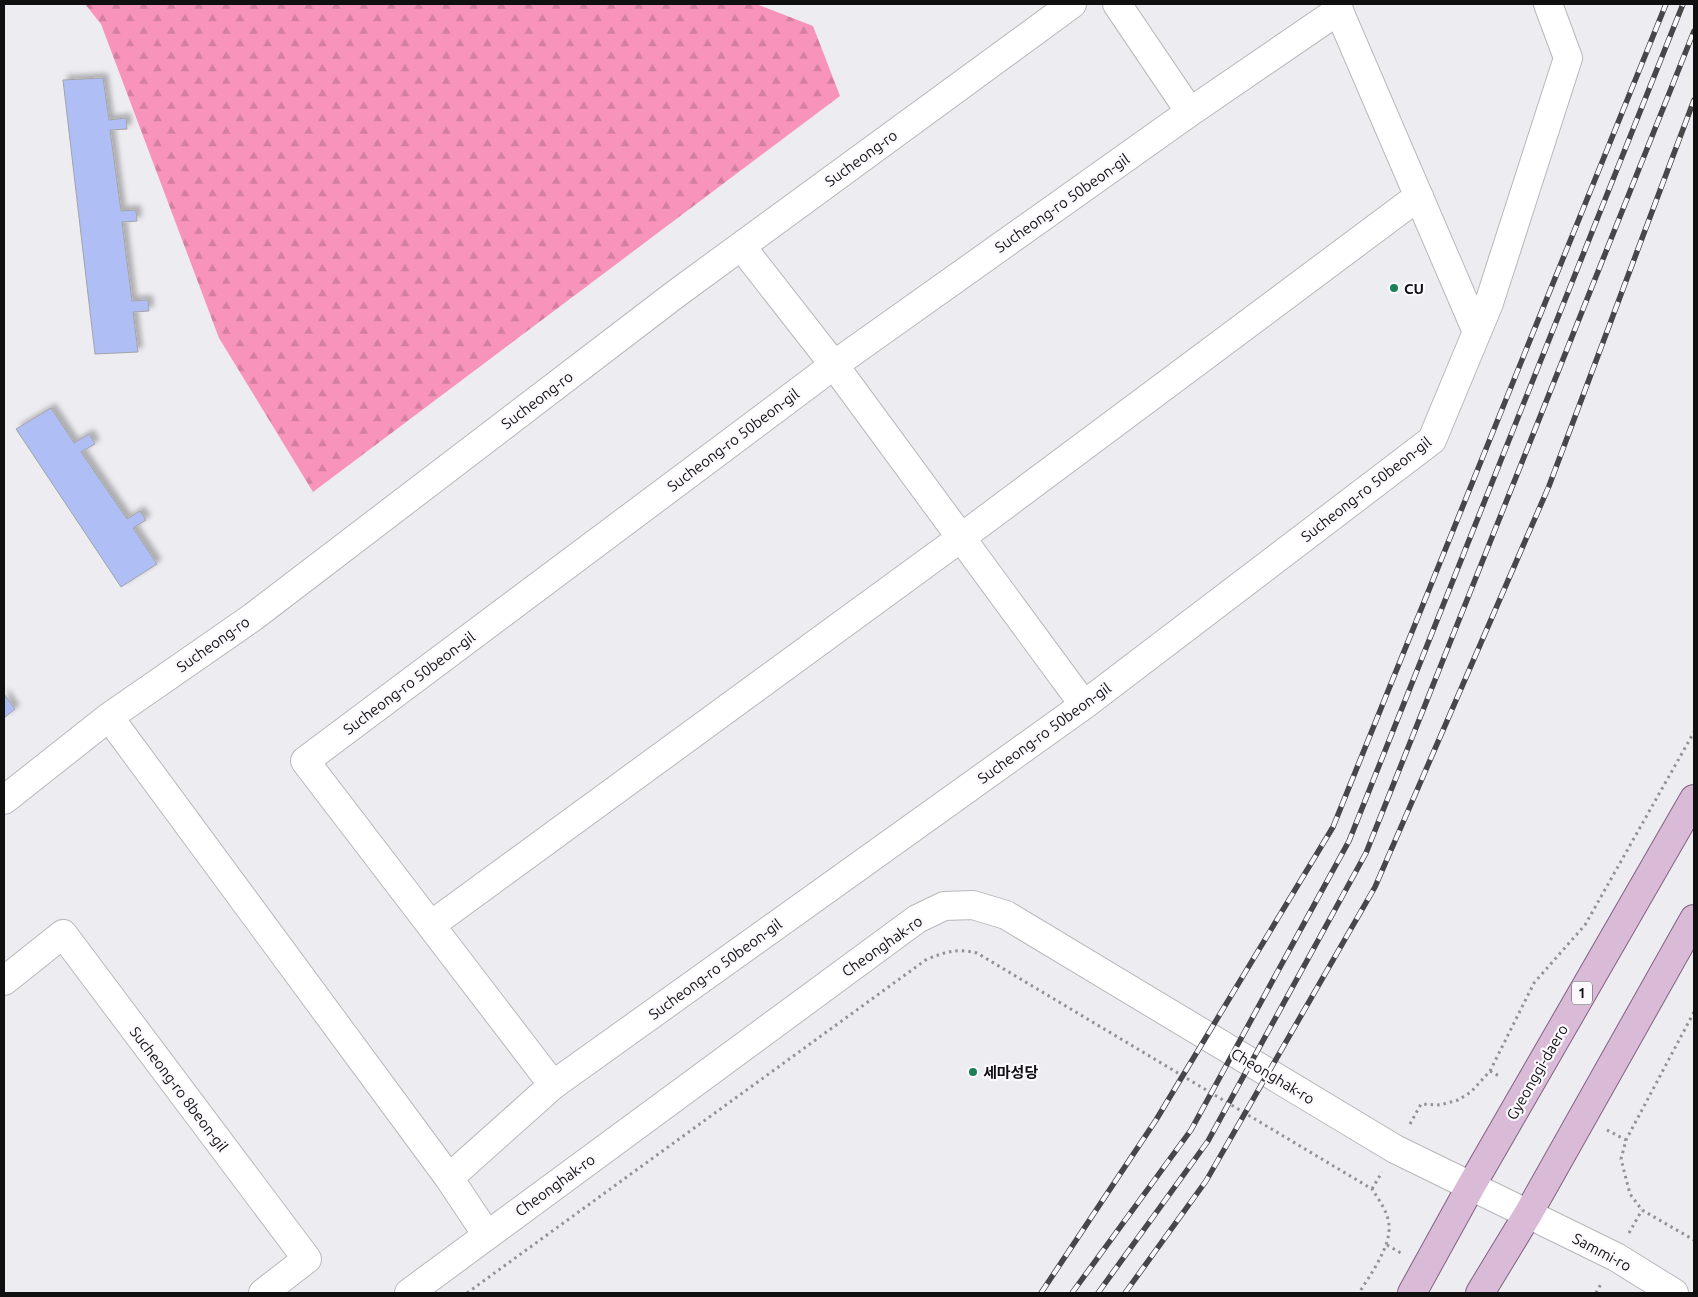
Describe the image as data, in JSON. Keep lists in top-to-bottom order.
{
  "streets": {
    "main road": ["1", "Gyeonggi-daero"],
    "street": [
      "Sucheong-ro",
      "Sucheong-ro 50beon-gil",
      "Cheonghak-ro",
      "Sucheong-ro 8beon-gil",
      "Sammi-ro"
    ]
  },
  "crossings": [
    ["Cheonghak-ro", "Gyeonggi-daero"],
    ["Cheonghak-ro", "Sammi-ro"]
  ],
  "places": ["CU", "세마성당"]
}
